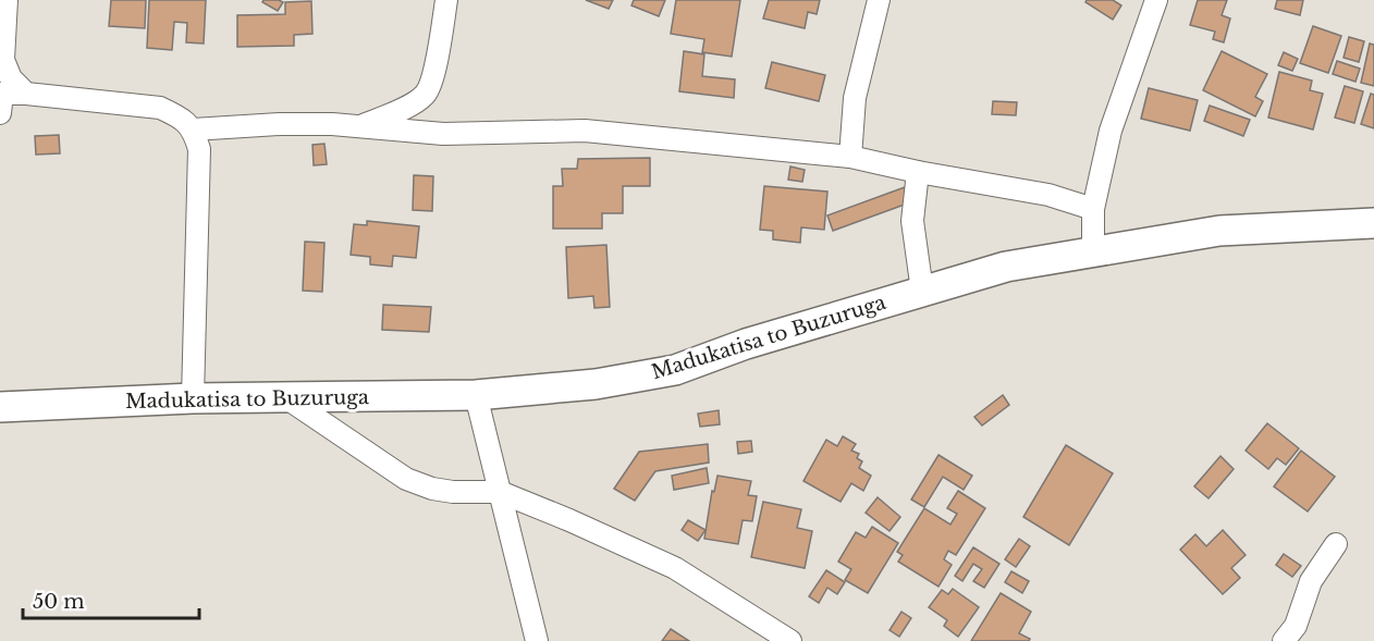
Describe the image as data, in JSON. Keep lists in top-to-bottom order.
{
  "streets": {
    "main road": ["Madukatisa to Buzuruga"]
  },
  "scale_bar": "50 m"
}
